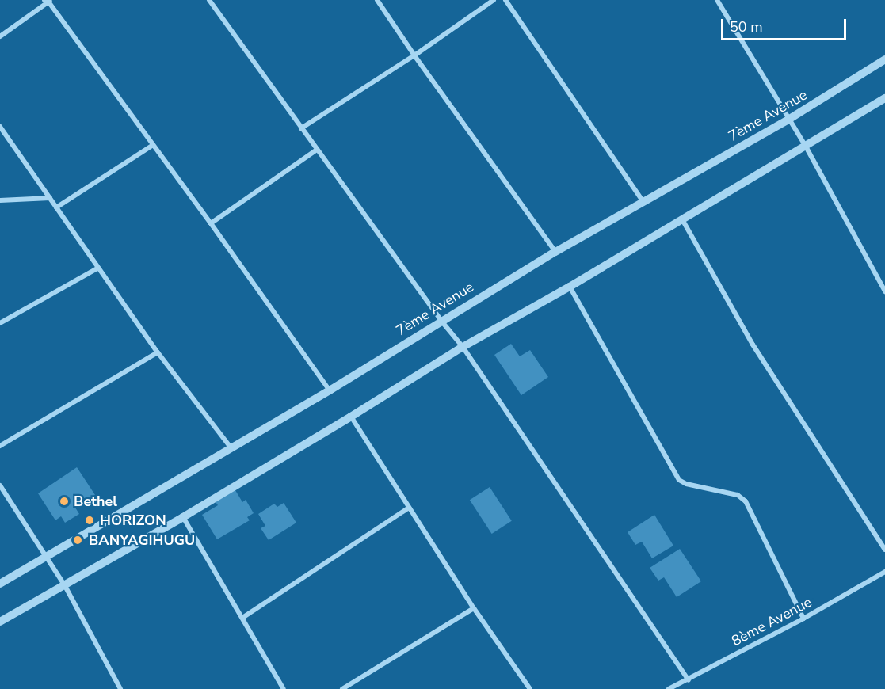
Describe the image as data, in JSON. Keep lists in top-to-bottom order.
{
  "streets": {
    "street": ["7ème Avenue", "8ème Avenue"]
  },
  "places": ["Bethel", "HORIZON", "BANYAGIHUGU"],
  "scale_bar": "50 m"
}
